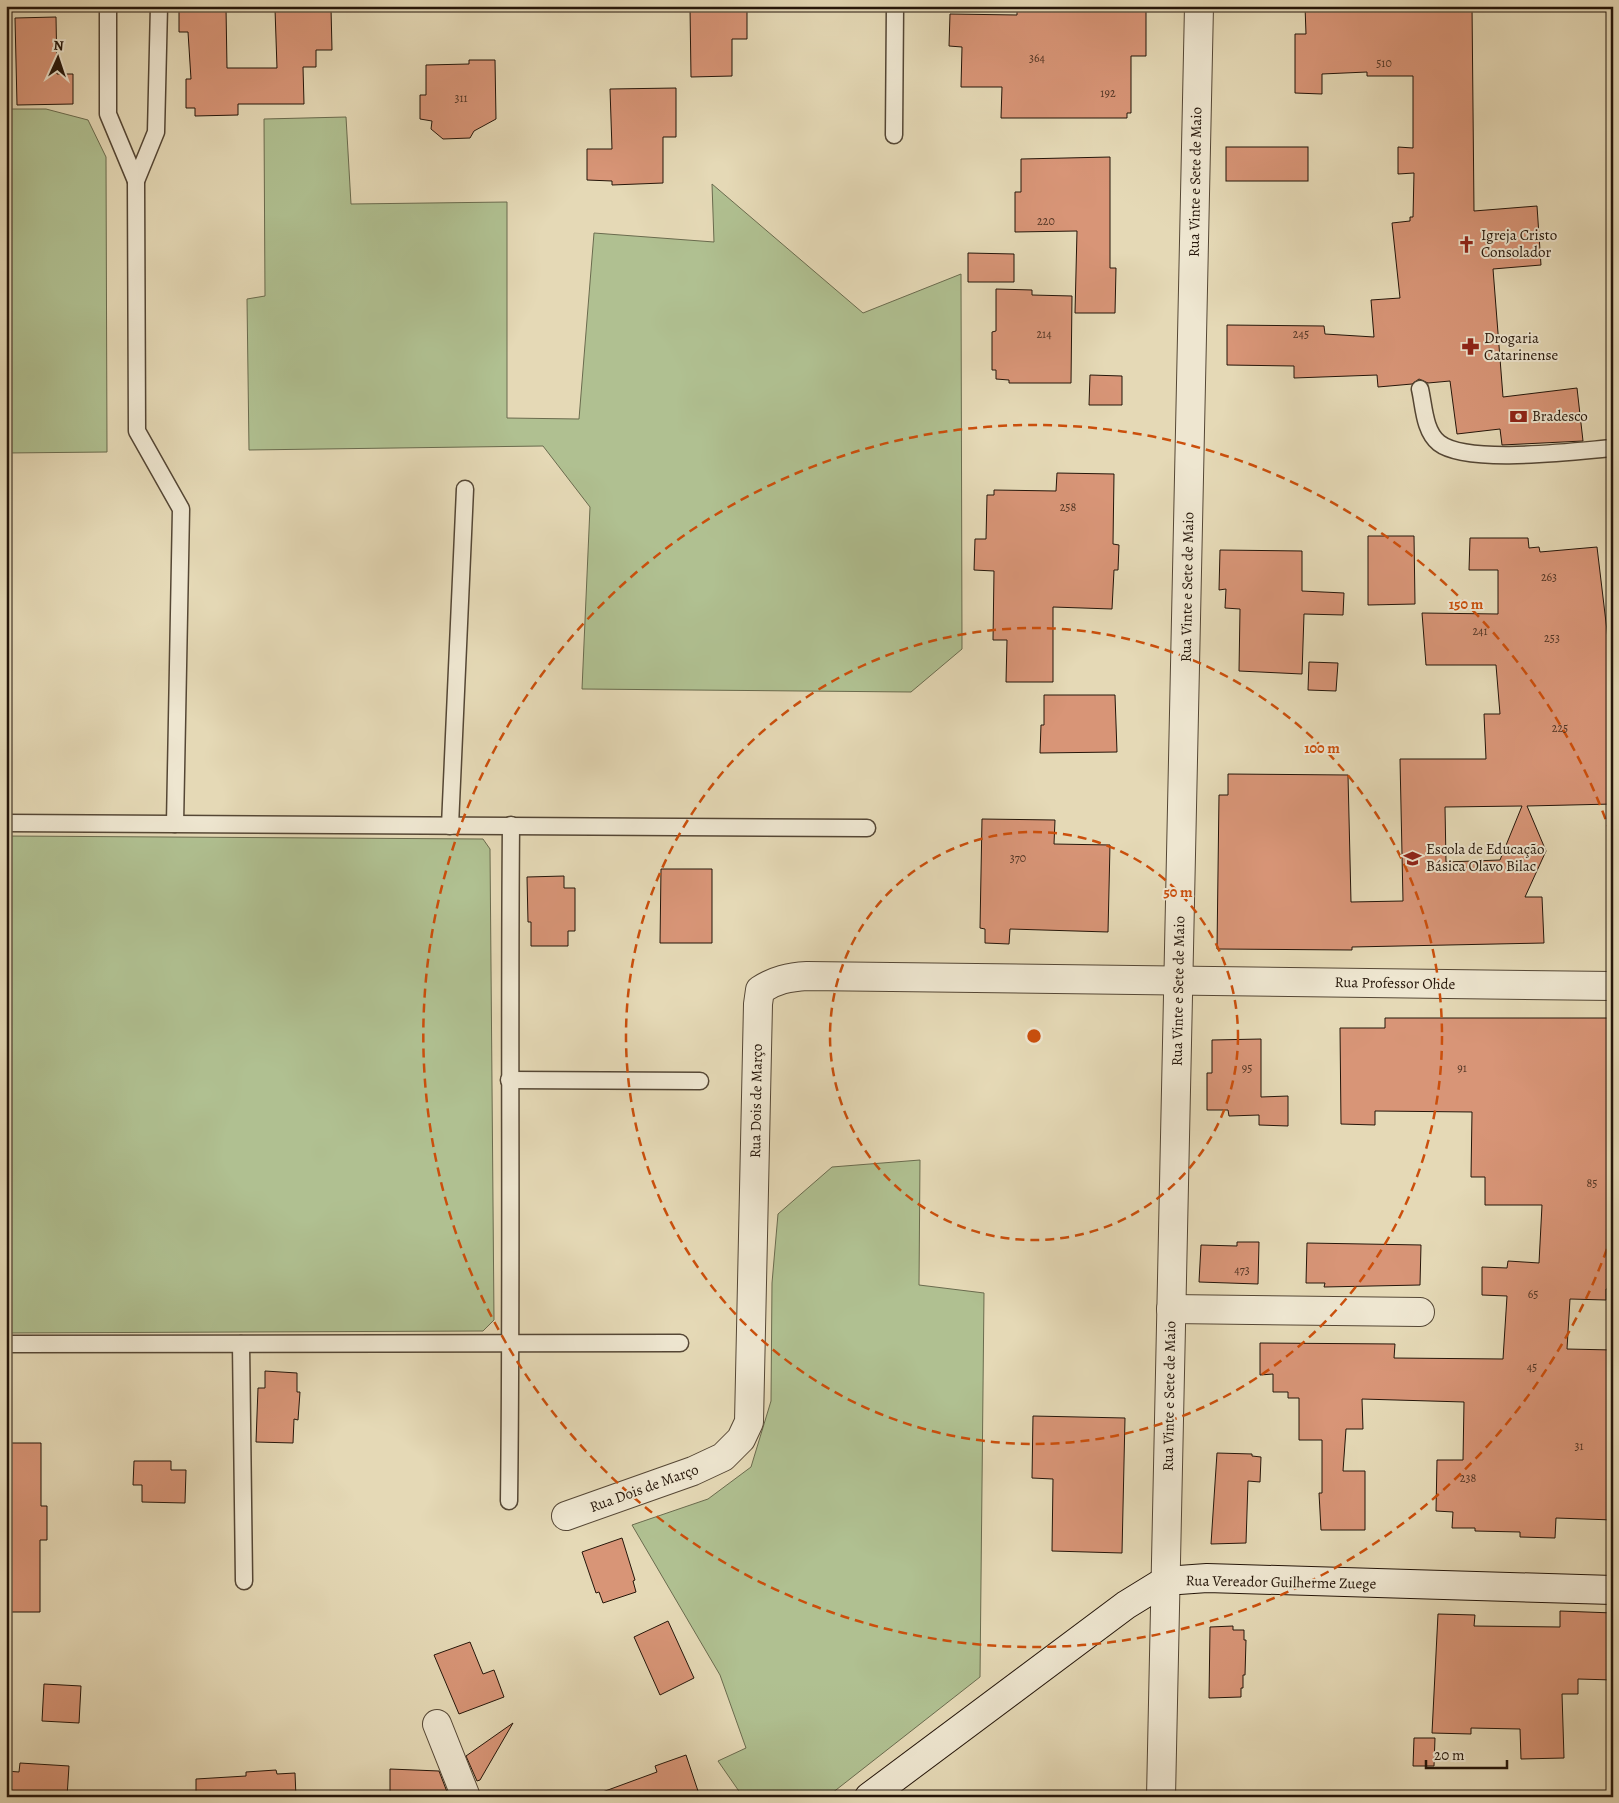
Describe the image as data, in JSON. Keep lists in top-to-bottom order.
{
  "streets": {
    "street": [
      "Rua Vinte e Sete de Maio",
      "Rua Professor Ohde",
      "Rua Dois de Março",
      "Rua Vereador Guilherme Zuege"
    ]
  },
  "crossings": [
    ["Rua Vinte e Sete de Maio", "Rua Professor Ohde"],
    ["Rua Vinte e Sete de Maio", "Rua Dois de Março"],
    ["Rua Vinte e Sete de Maio", "Rua Vereador Guilherme Zuege"],
    ["Rua Professor Ohde", "Rua Dois de Março"]
  ],
  "places": {
    "church": ["Igreja Cristo Consolador"],
    "pharmacy": ["Drogaria Catarinense"],
    "bank": ["Bradesco"],
    "school or university": ["Escola de Educação Básica Olavo Bilac"]
  },
  "house_numbers": [
    "364",
    "510",
    "192",
    "311",
    "220",
    "214",
    "245",
    "258",
    "263",
    "241",
    "253",
    "225",
    "370",
    "95",
    "91",
    "85",
    "473",
    "65",
    "45",
    "31",
    "238"
  ],
  "scale_bar": "20 m",
  "north": "top",
  "rings": ["150 m", "100 m", "50 m"]
}
